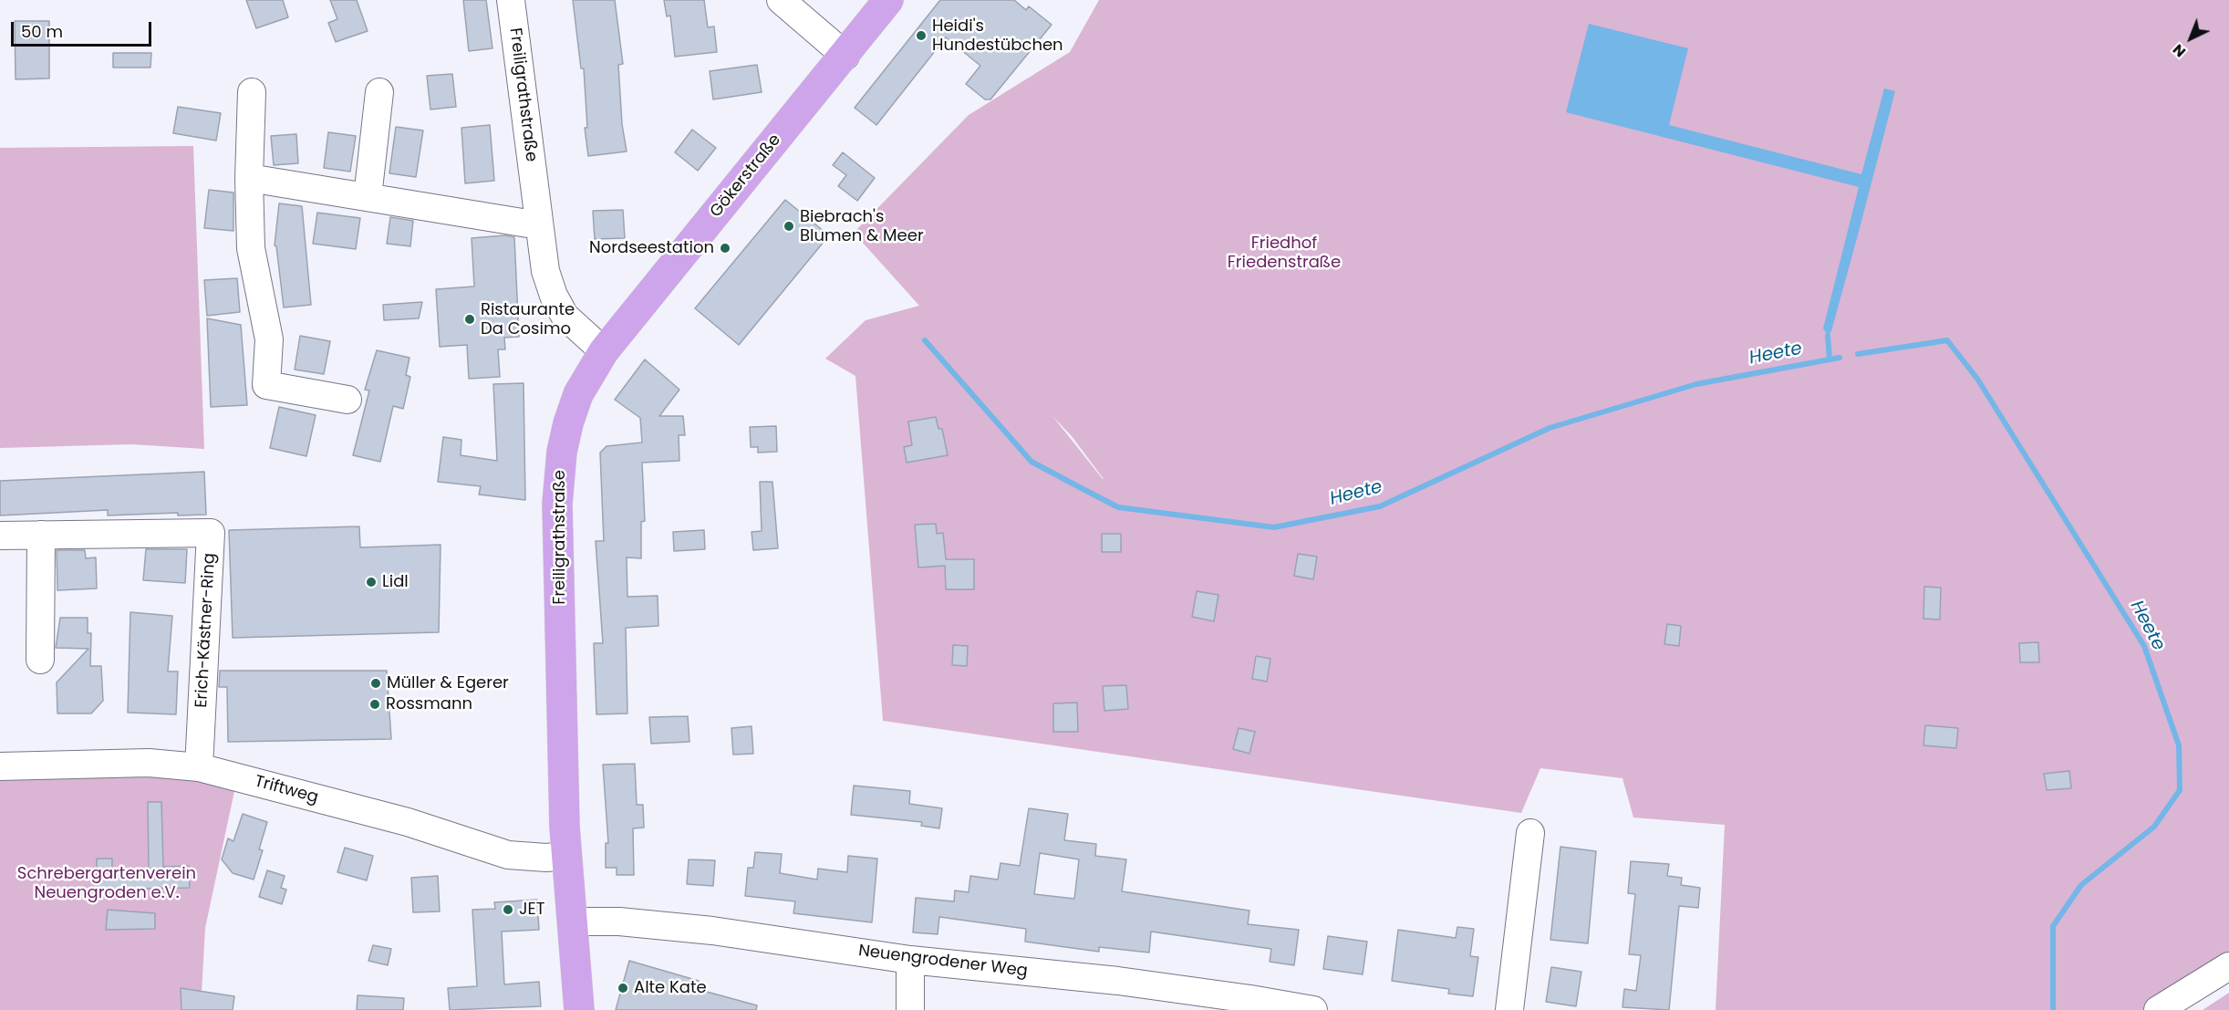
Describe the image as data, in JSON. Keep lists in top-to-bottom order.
{
  "streets": {
    "main road": ["Freiligrathstraße", "Gökerstraße"],
    "street": ["Erich-Kästner-Ring", "Triftweg", "Neuengrodener Weg"]
  },
  "crossings": [
    ["Freiligrathstraße", "Gökerstraße"],
    ["Freiligrathstraße", "Triftweg"],
    ["Freiligrathstraße", "Neuengrodener Weg"],
    ["Erich-Kästner-Ring", "Triftweg"]
  ],
  "water": ["Heete"],
  "parks": ["Friedhof Friedenstraße", "Schrebergartenverein Neuengroden e.V."],
  "places": [
    "Heidi's Hundestübchen",
    "Biebrach's Blumen & Meer",
    "Nordseestation",
    "Ristaurante Da Cosimo",
    "Lidl",
    "Müller & Egerer",
    "Rossmann",
    "JET",
    "Alte Kate"
  ],
  "scale_bar": "50 m",
  "north": "bottom left"
}
